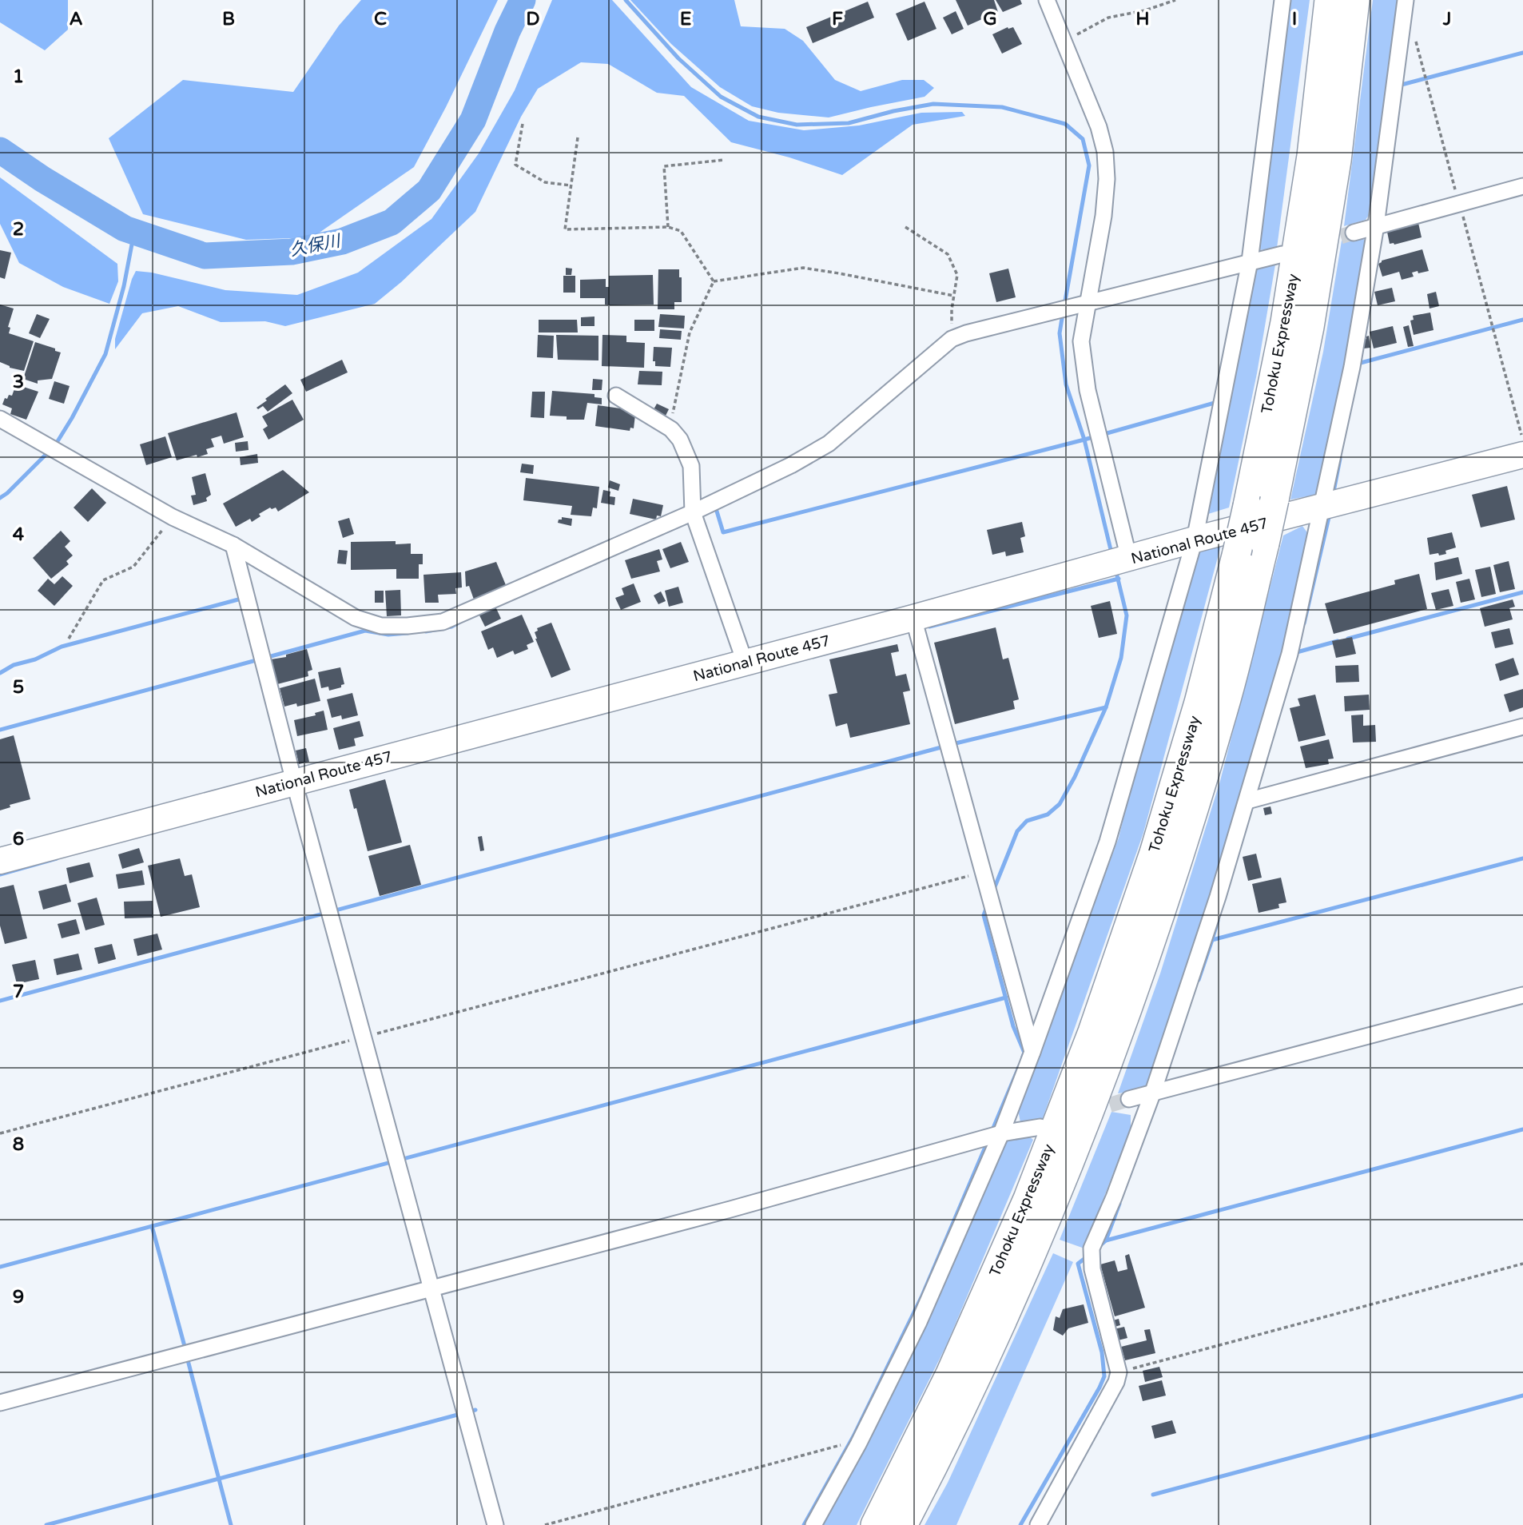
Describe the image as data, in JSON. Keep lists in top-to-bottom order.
{
  "streets": {
    "highway": ["Tohoku Expressway", "National Route 457"]
  },
  "water": ["久保川"],
  "grid": {
    "columns": [
      "A",
      "B",
      "C",
      "D",
      "E",
      "F",
      "G",
      "H",
      "I",
      "J"
    ],
    "rows": [
      "1",
      "2",
      "3",
      "4",
      "5",
      "6",
      "7",
      "8",
      "9"
    ]
  }
}
